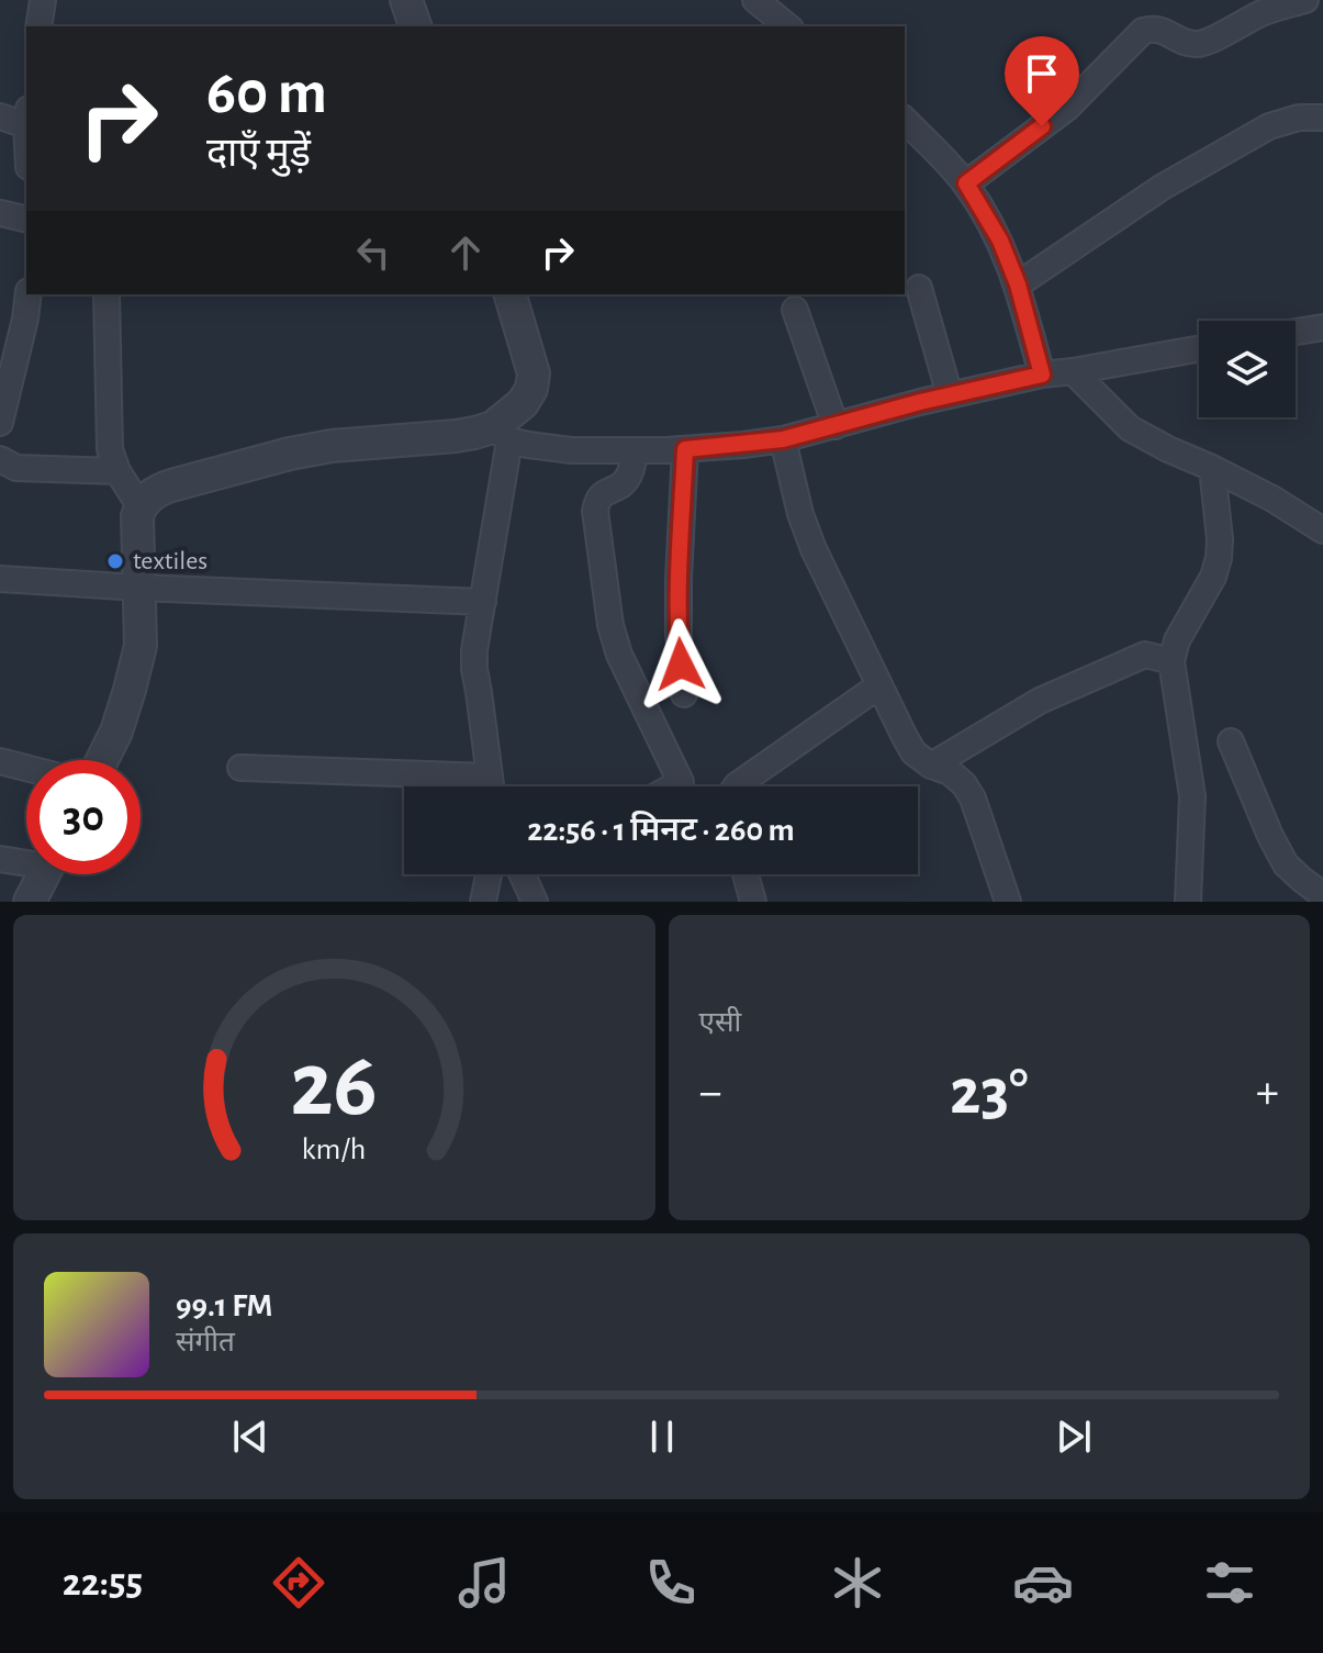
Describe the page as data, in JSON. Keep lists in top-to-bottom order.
{
  "places": ["textiles"],
  "page": {
    "turn": ["60 m", "दाएँ मुड़ें"],
    "limit": "30",
    "trip": "22:56 · 1 मिनट · 260 m",
    "tile": "एसी",
    "heat": ["−", "23°", "+"],
    "song": ["99.1 FM", "संगीत"],
    "tabs": "22:55",
    "gauge": ["26", "km/h"]
  }
}
